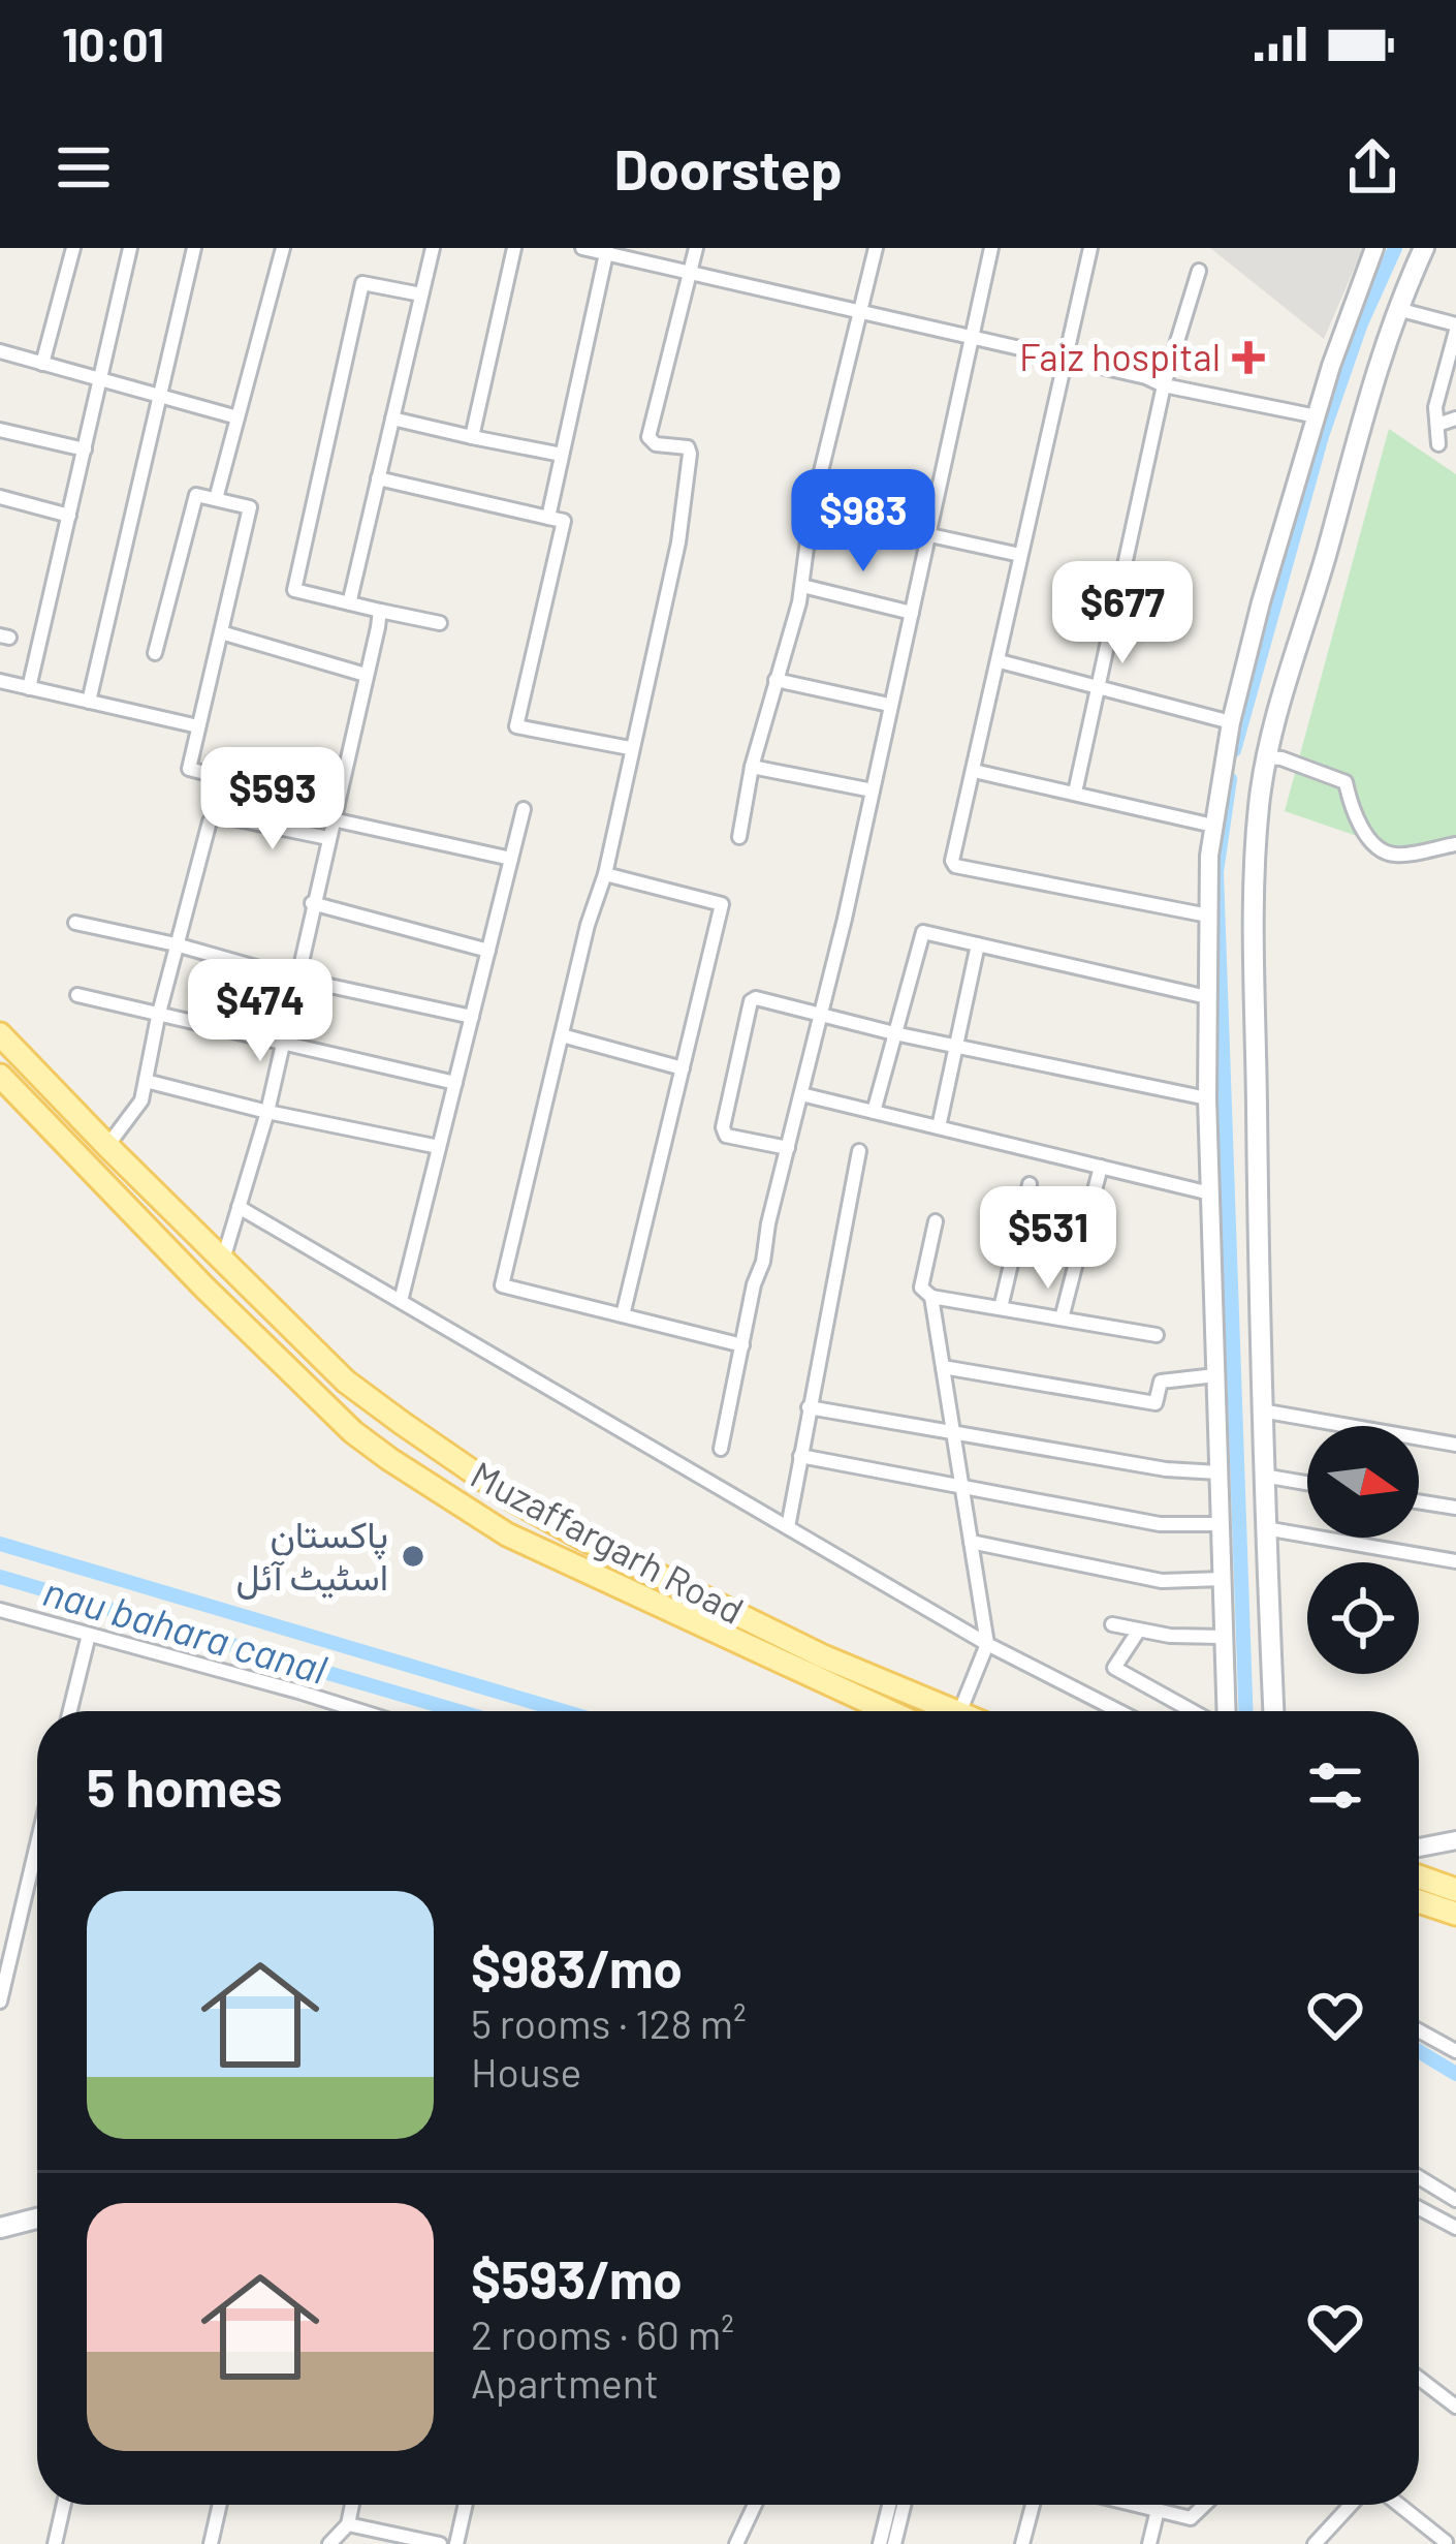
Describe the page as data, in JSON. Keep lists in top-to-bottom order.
{
  "streets": {
    "main road": ["Muzaffargarh Road"]
  },
  "water": ["nau bahara canal"],
  "places": {
    "health": ["Faiz hospital"],
    "other": ["پاکستان اسٹیٹ آئل"]
  },
  "north": "right",
  "page": {
    "status": "10:01",
    "header": "Doorstep",
    "price": [
      "$983",
      "$677",
      "$593",
      "$474",
      "$531"
    ],
    "heading": "5 homes",
    "list": [
      {
        "name": "$983/mo",
        "note": "5 rooms · 128 m² · House"
      },
      {
        "name": "$593/mo",
        "note": "2 rooms · 60 m² · Apartment"
      }
    ]
  }
}
